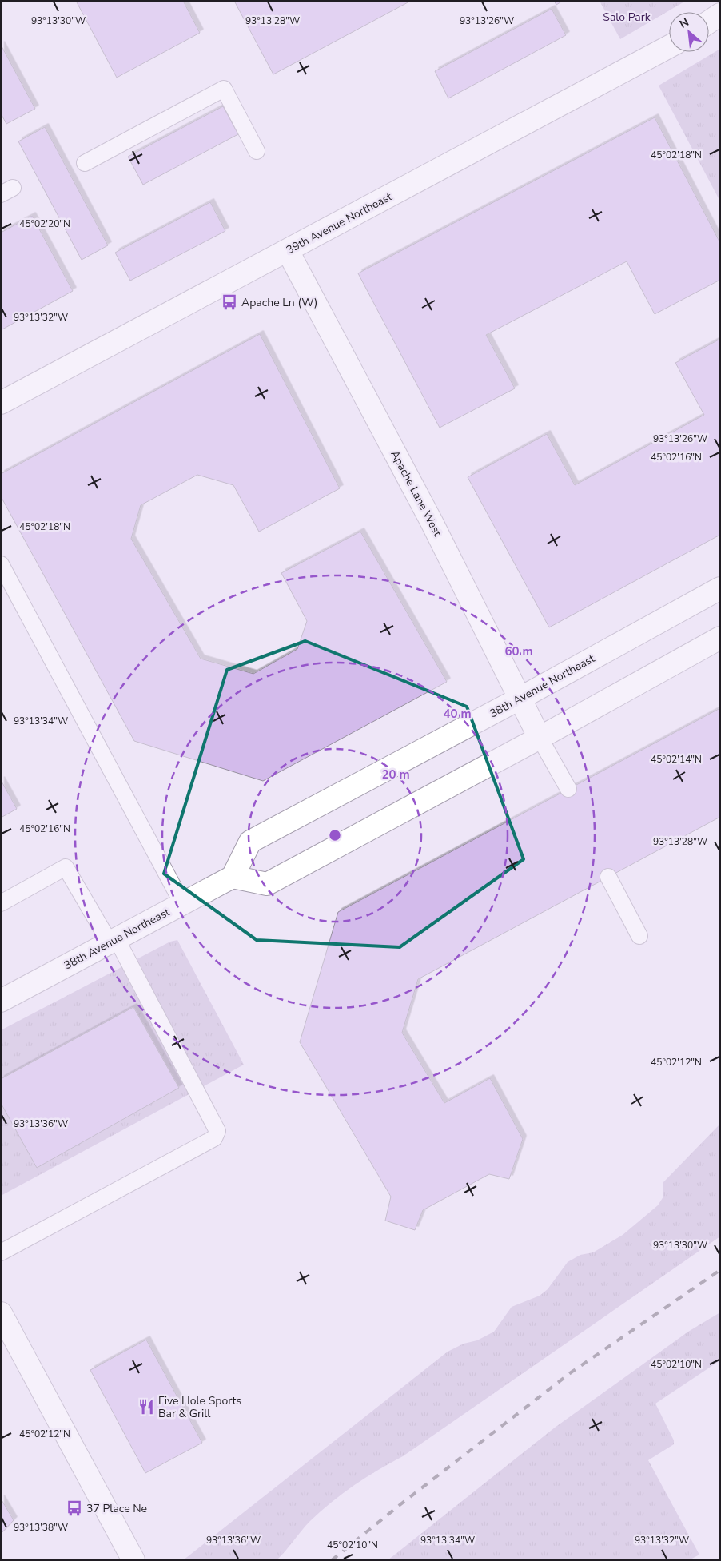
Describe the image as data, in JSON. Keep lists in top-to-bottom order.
{
  "streets": {
    "street": ["39th Avenue Northeast", "Apache Lane West", "38th Avenue Northeast"]
  },
  "crossings": [
    ["39th Avenue Northeast", "Apache Lane West"],
    ["Apache Lane West", "38th Avenue Northeast"]
  ],
  "parks": ["Salo Park"],
  "places": {
    "bus stop": ["Apache Ln (W)", "37 Place Ne"],
    "restaurant": ["Five Hole Sports Bar & Grill"]
  },
  "north": "top left",
  "coordinates": [
    "93°13'30\"W",
    "93°13'28\"W",
    "93°13'26\"W",
    "45°02'18\"N",
    "45°02'20\"N",
    "93°13'32\"W",
    "45°02'16\"N",
    "93°13'34\"W",
    "45°02'14\"N",
    "45°02'12\"N",
    "93°13'36\"W",
    "45°02'10\"N",
    "93°13'38\"W"
  ],
  "rings": ["60 m", "40 m", "20 m"]
}
